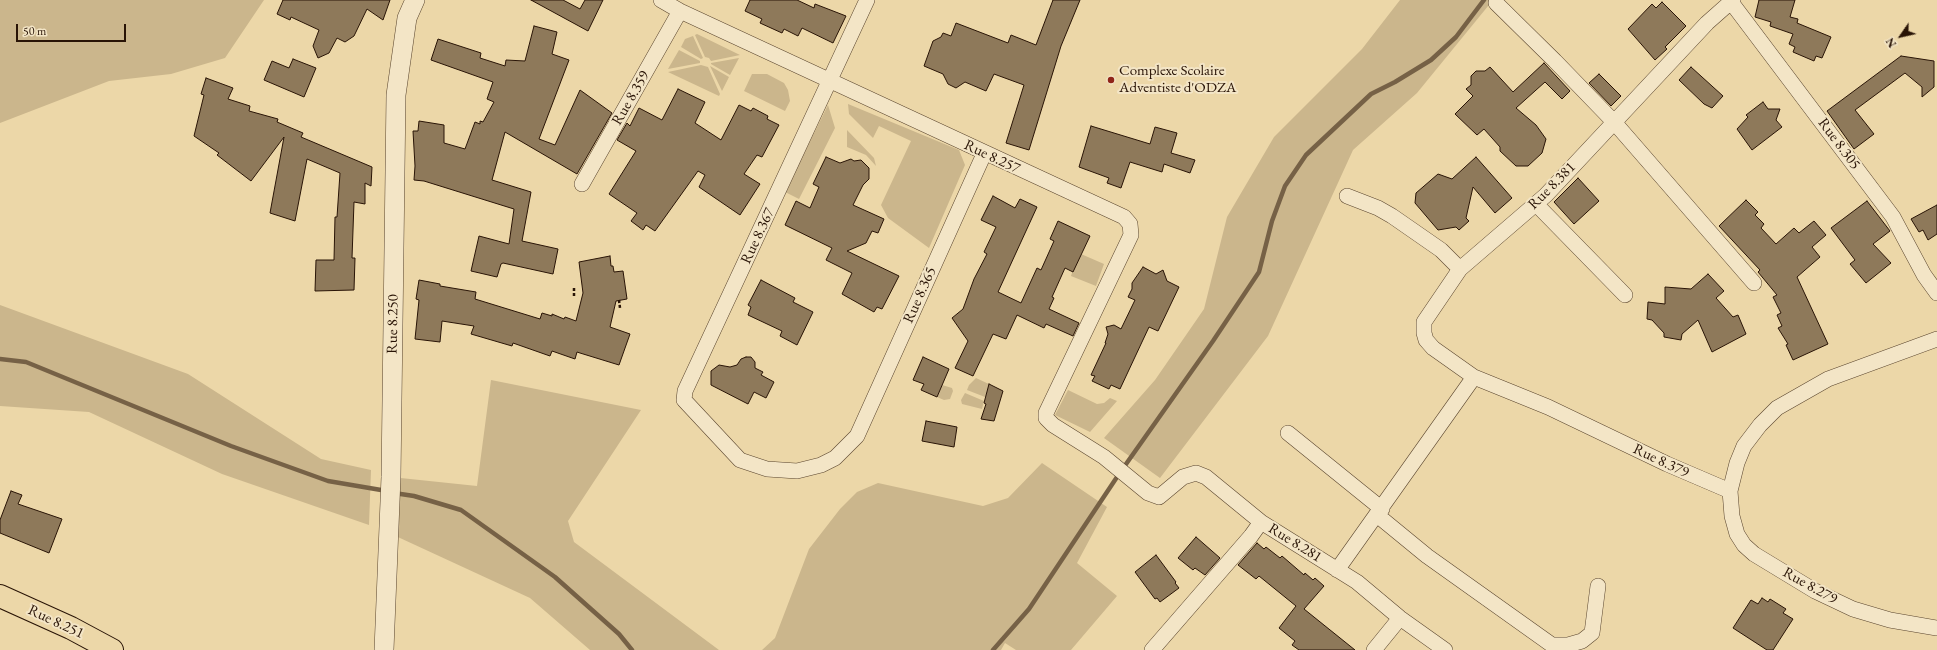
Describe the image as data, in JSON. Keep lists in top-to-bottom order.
{
  "streets": {
    "highway": ["Rue 8.251"],
    "street": [
      "Rue 8.359",
      "Rue 8.305",
      "Rue 8.257",
      "Rue 8.381",
      "Rue 8.367",
      "Rue 8.365",
      "Rue 8.250",
      "Rue 8.379",
      "Rue 8.281",
      "Rue 8.279"
    ]
  },
  "crossings": [
    ["Rue 8.359", "Rue 8.257"],
    ["Rue 8.305", "Rue 8.381"],
    ["Rue 8.257", "Rue 8.367"],
    ["Rue 8.257", "Rue 8.365"],
    ["Rue 8.257", "Rue 8.281"],
    ["Rue 8.381", "Rue 8.379"],
    ["Rue 8.367", "Rue 8.365"],
    ["Rue 8.379", "Rue 8.279"]
  ],
  "places": ["Complexe Scolaire Adventiste d'ODZA"],
  "scale_bar": "50 m",
  "north": "bottom left"
}
